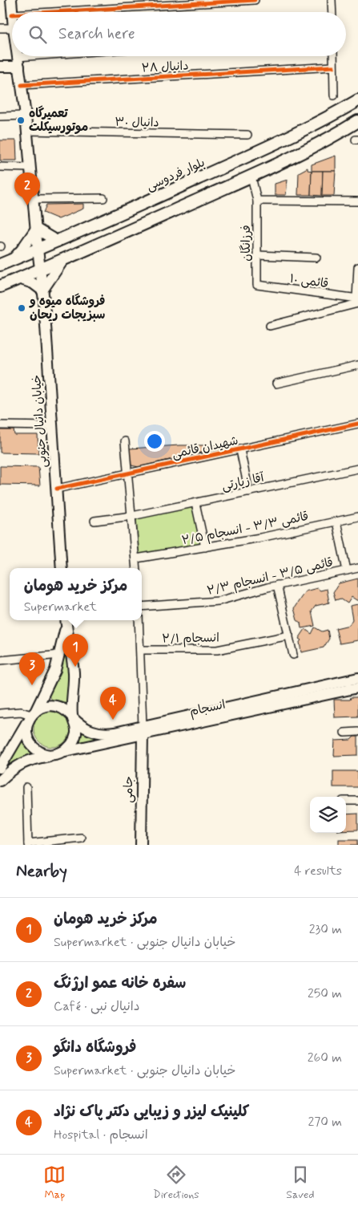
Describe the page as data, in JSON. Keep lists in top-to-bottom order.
{
  "streets": {
    "main road": [
      "بلوار فردوسی",
      "خیابان دانیال جنوبی",
      "انسجام",
      "جامی"
    ],
    "street": [
      "دانیال ۲۸",
      "دانیال ۳۰",
      "فرزانگان",
      "قائمی ۱۰",
      "شهیدان قائمی",
      "آقا زیارتی",
      "قائمی ۳/۳ - انسجام ۲/۵",
      "قائمی ۳/۵ - انسجام ۲/۳",
      "انسجام ۲/۱"
    ]
  },
  "crossings": [
    ["دانیال ۲۸", "خیابان دانیال جنوبی"],
    ["دانیال ۳۰", "خیابان دانیال جنوبی"],
    ["بلوار فردوسی", "خیابان دانیال جنوبی"],
    ["فرزانگان", "قائمی ۱۰"],
    ["خیابان دانیال جنوبی", "شهیدان قائمی"],
    ["انسجام", "جامی"]
  ],
  "places": ["تعمیرگاه موتورسیکلت", "فروشگاه میوه و سبزیجات ریحان"],
  "page": {
    "search": "Search here",
    "pins": [
      "2",
      "1",
      "3",
      "4"
    ],
    "popup": ["مرکز خرید هومان", "Supermarket"],
    "heading": ["Nearby", "4 results"],
    "list": [
      {
        "mark": "1",
        "name": "مرکز خرید هومان",
        "note": "Supermarket · خیابان دانیال جنوبی",
        "value": "230 m"
      },
      {
        "mark": "2",
        "name": "سفره خانه عمو ارژنگ",
        "note": "Café · دانیال نبی",
        "value": "250 m"
      },
      {
        "mark": "3",
        "name": "فروشگاه دانگو",
        "note": "Supermarket · خیابان دانیال جنوبی",
        "value": "260 m"
      },
      {
        "mark": "4",
        "name": "کلینیک لیزر و زیبایی دکتر پاک نژاد",
        "note": "Hospital · انسجام",
        "value": "270 m"
      }
    ],
    "nav": ["Map", "Directions", "Saved"]
  }
}
